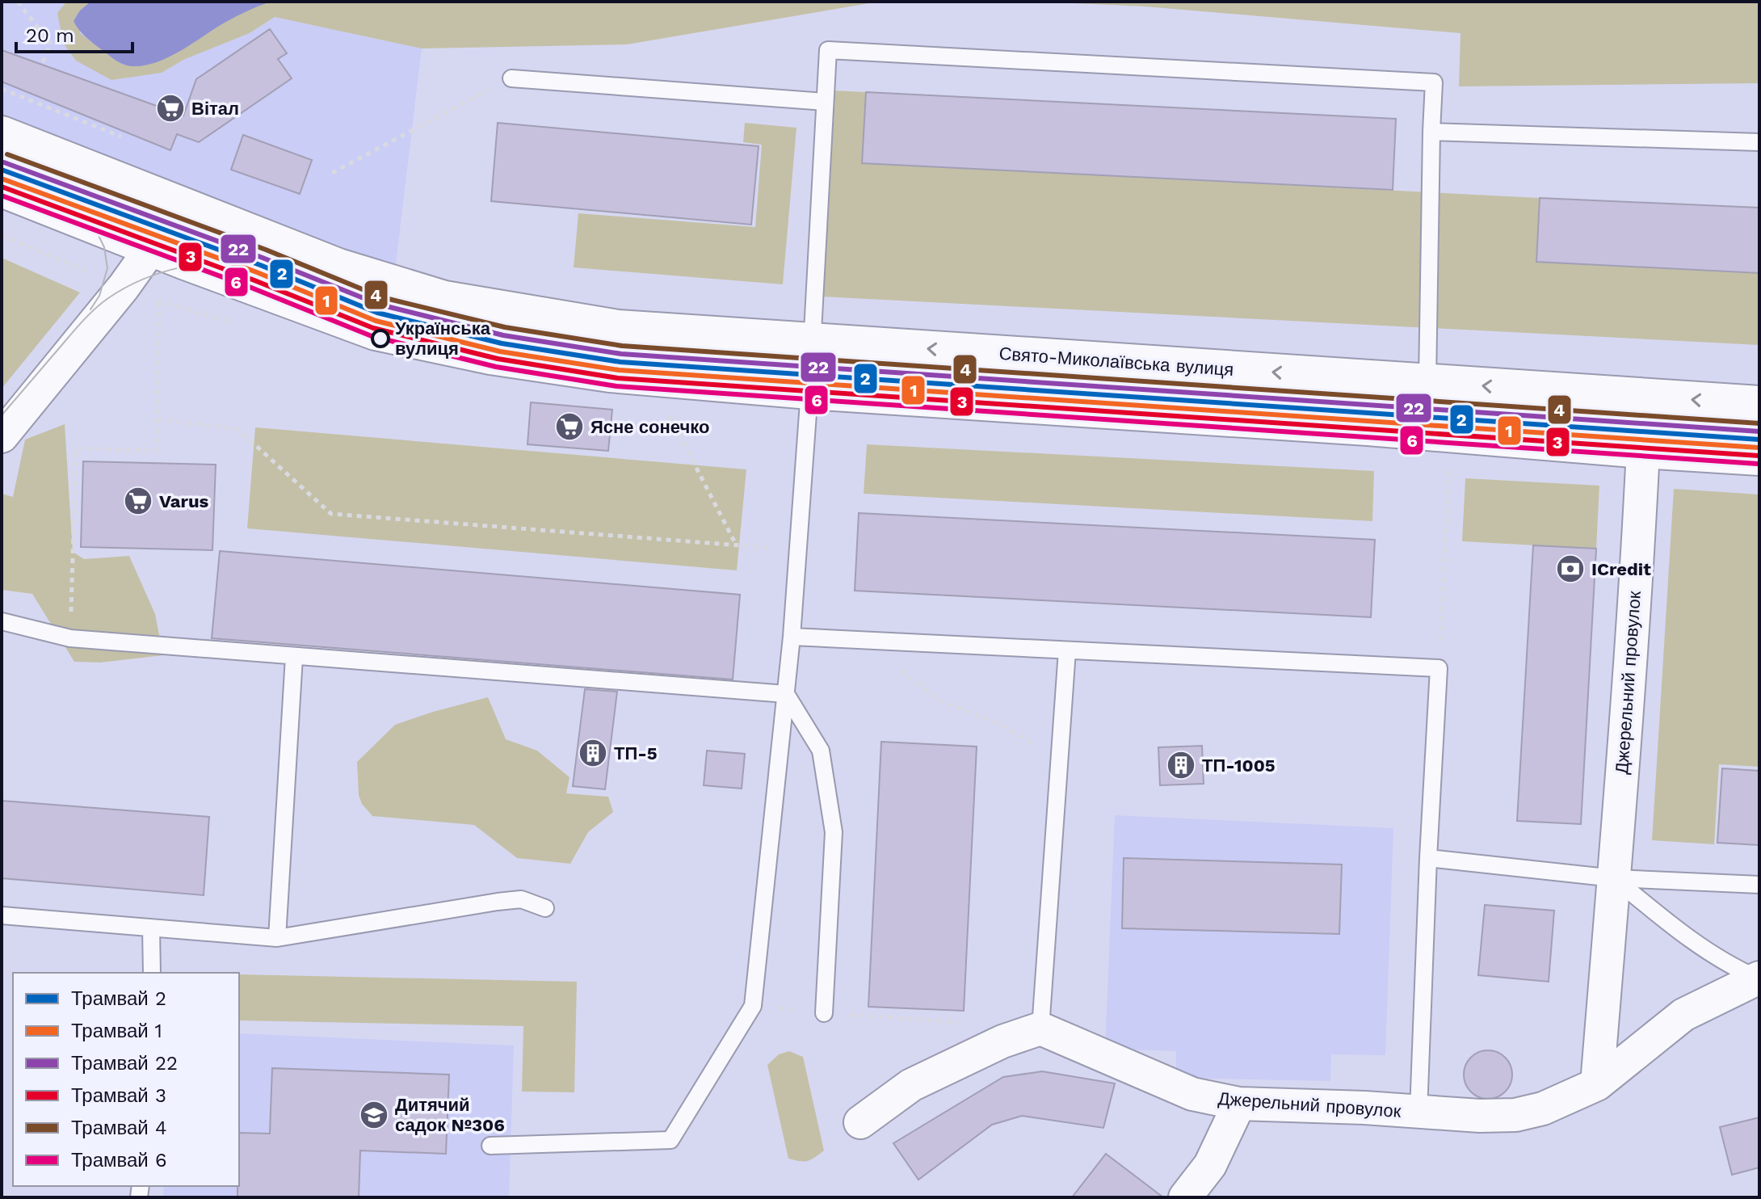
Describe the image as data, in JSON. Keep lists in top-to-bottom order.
{
  "streets": {
    "main road": ["Свято-Миколаївська вулиця"],
    "street": ["Джерельний провулок"]
  },
  "crossings": [
    ["Свято-Миколаївська вулиця", "Джерельний провулок"]
  ],
  "places": {
    "supermarket": ["Вітал", "Ясне сонечко", "Varus"],
    "other": ["Українська вулиця"],
    "bank": ["ICredit"],
    "building": ["ТП-5", "ТП-1005"],
    "school or university": ["Дитячий садок №306"]
  },
  "lines": [
    "tram line 4",
    "tram line 22",
    "tram line 2",
    "tram line 1",
    "tram line 3",
    "tram line 6"
  ],
  "legend": [
    "Трамвай 2",
    "Трамвай 1",
    "Трамвай 22",
    "Трамвай 3",
    "Трамвай 4",
    "Трамвай 6"
  ],
  "scale_bar": "20 m"
}
